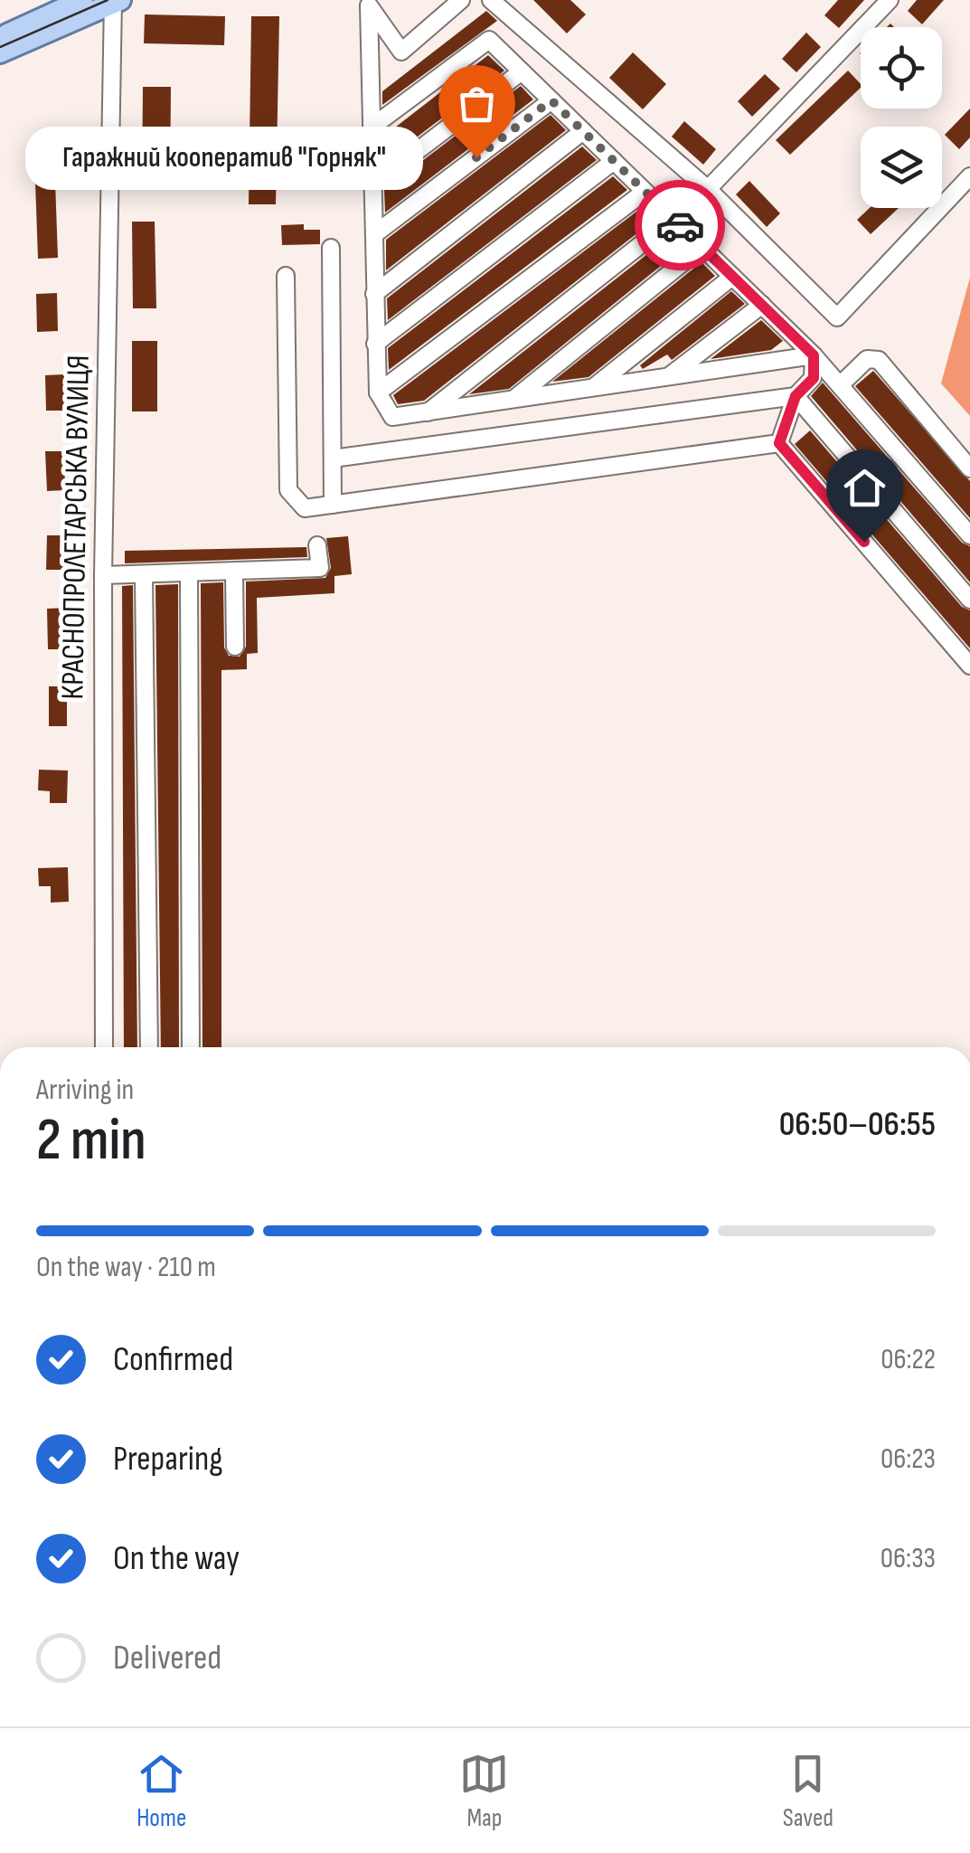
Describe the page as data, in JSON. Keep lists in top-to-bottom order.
{
  "streets": {
    "street": ["КРАСНОПРОЛЕТАРСЬКА ВУЛИЦЯ"]
  },
  "places": ["Гаражний кооператив \"Горняк\""],
  "page": {
    "bubble": "Гаражний кооператив \"Горняк\"",
    "heading": ["2 min", "Arriving in", "06:50–06:55"],
    "bar": "On the way · 210 m",
    "list": [
      ["Confirmed", "06:22"],
      ["Preparing", "06:23"],
      ["On the way", "06:33"],
      "Delivered"
    ],
    "tabs": ["Home", "Map", "Saved"]
  }
}
